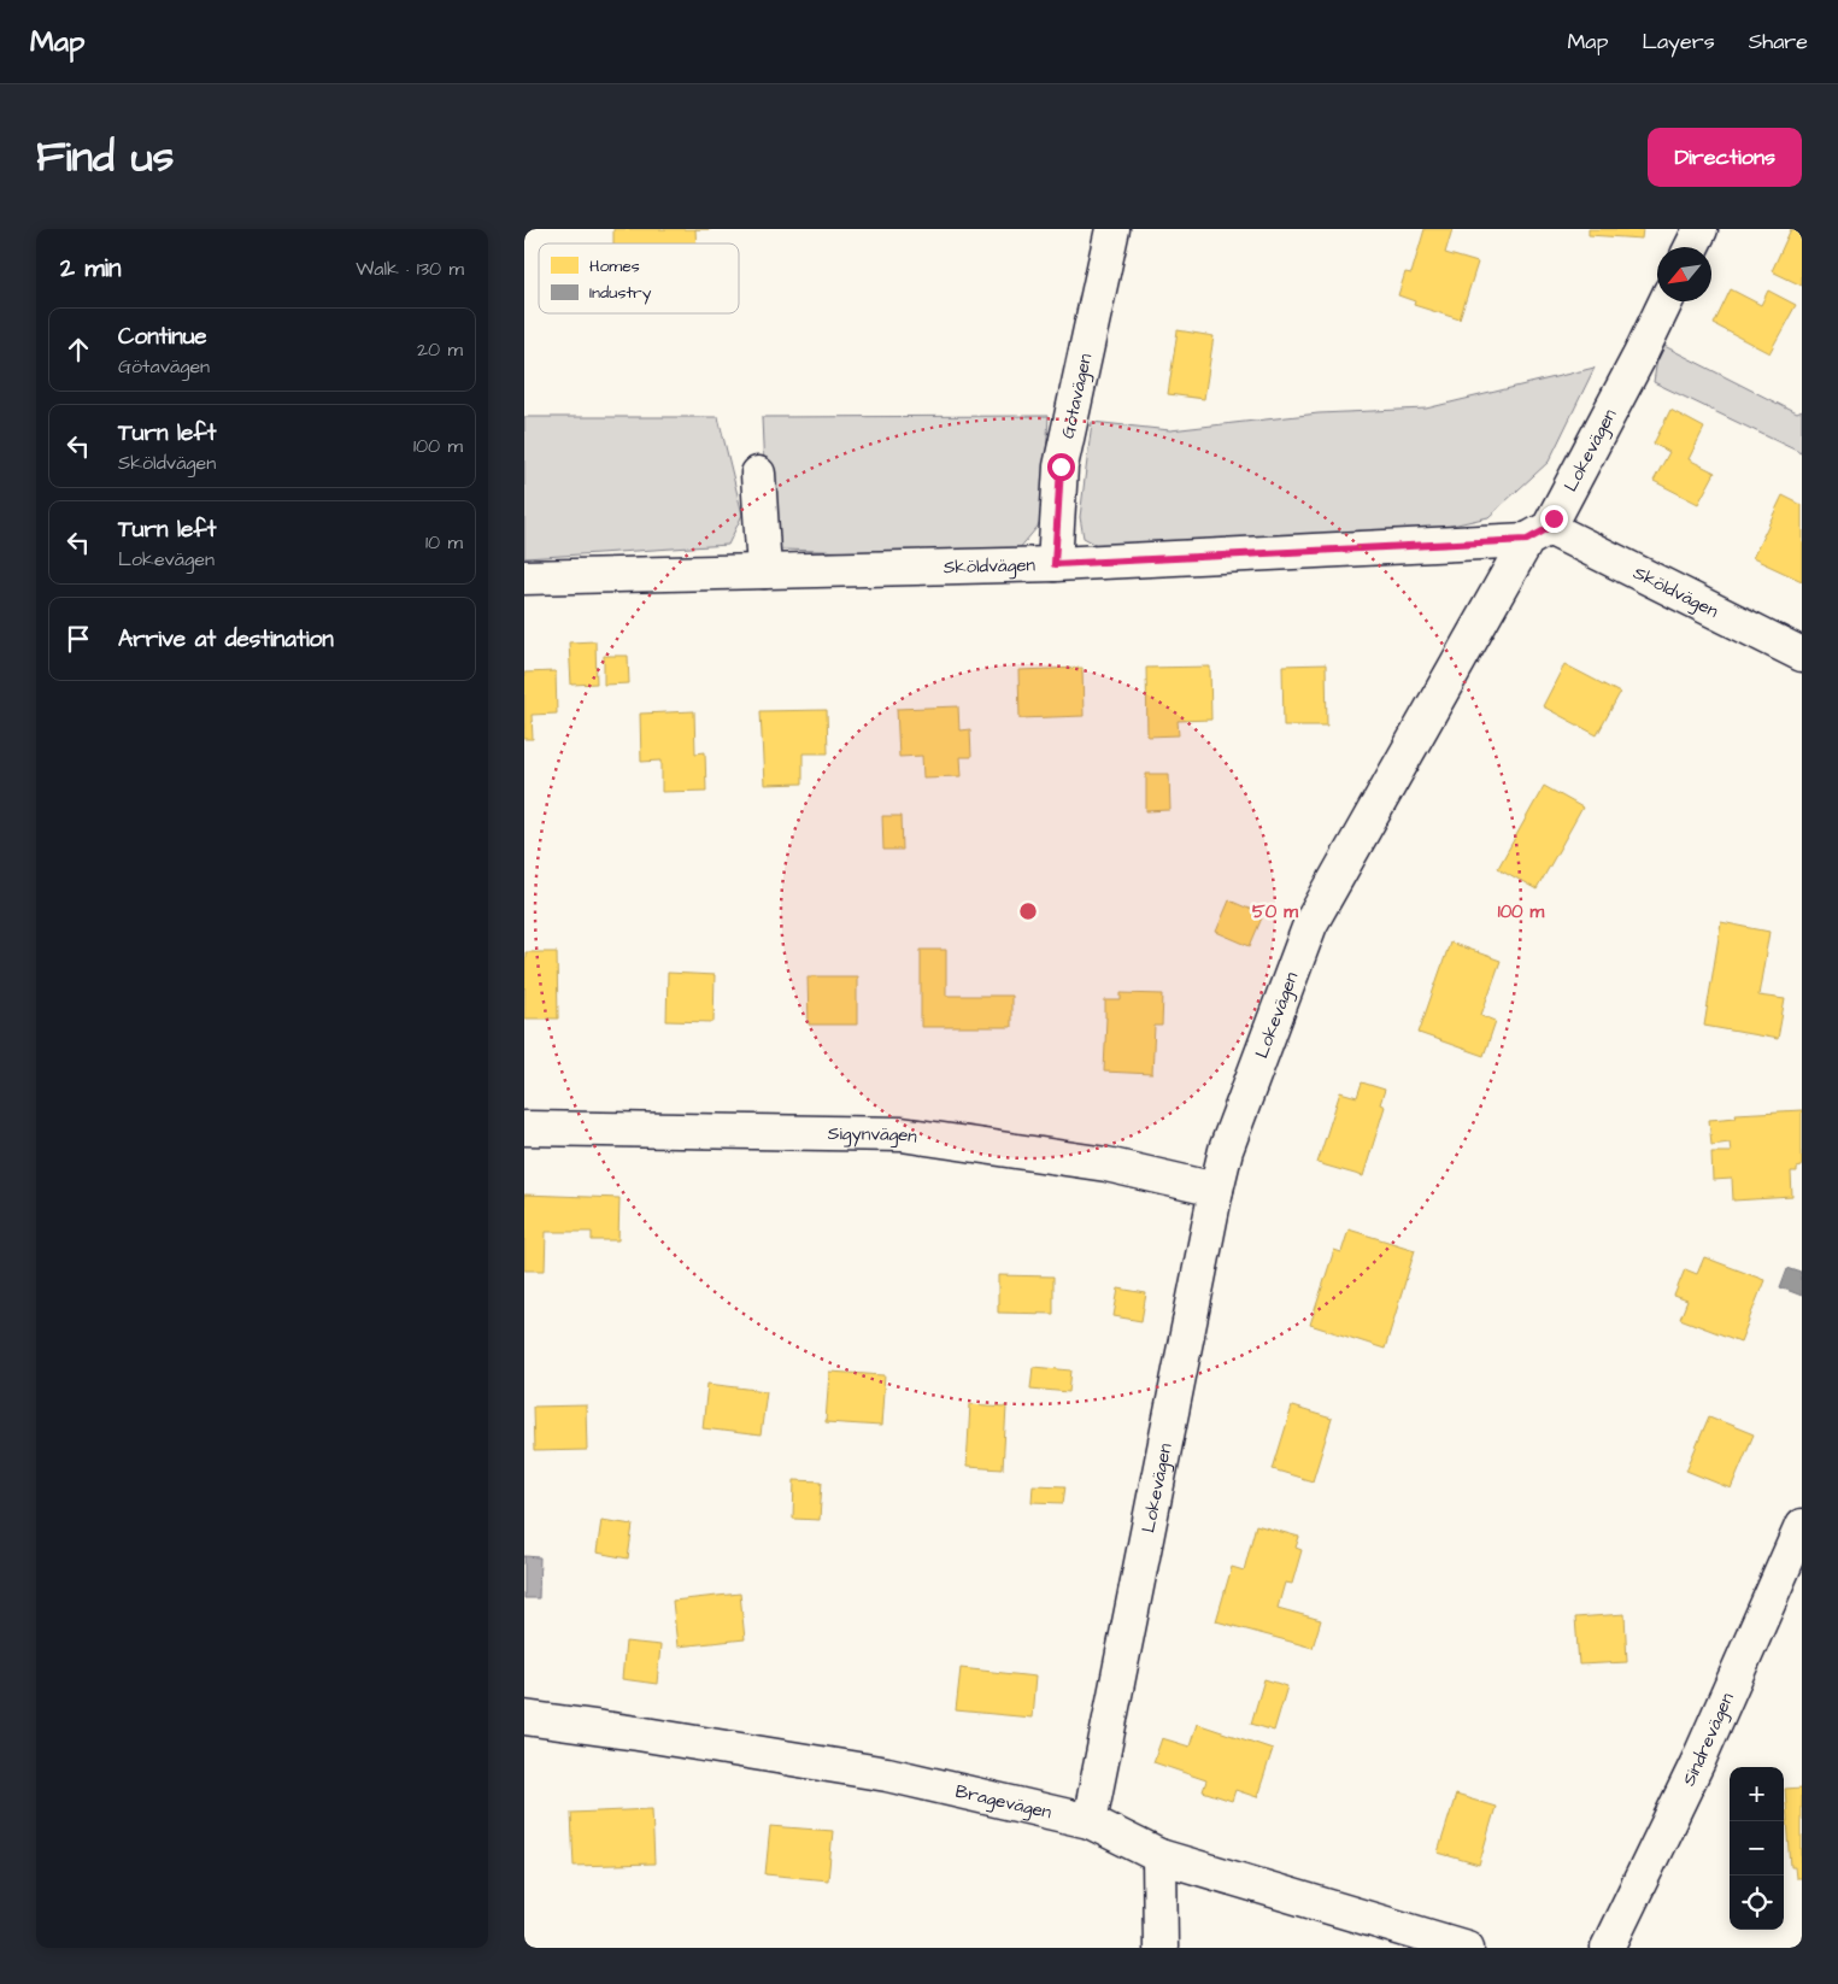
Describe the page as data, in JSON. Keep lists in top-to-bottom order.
{
  "streets": {
    "street": [
      "Götavägen",
      "Lokevägen",
      "Sköldvägen",
      "Sigynvägen",
      "Sindrevägen",
      "Bragevägen"
    ]
  },
  "crossings": [
    ["Götavägen", "Sköldvägen"],
    ["Lokevägen", "Sköldvägen"],
    ["Lokevägen", "Sigynvägen"],
    ["Lokevägen", "Bragevägen"]
  ],
  "legend": ["Homes", "Industry"],
  "north": "bottom left",
  "page": {
    "header": "Map",
    "nav": ["Map", "Layers", "Share"],
    "title": "Find us",
    "buttons": "Directions",
    "heading": ["2 min", "Walk · 130 m"],
    "list": [
      ["Continue", "Götavägen", "20 m"],
      ["Turn left", "Sköldvägen", "100 m"],
      ["Turn left", "Lokevägen", "10 m"],
      "Arrive at destination"
    ],
    "map_buttons": ["+", "−"]
  },
  "rings": ["50 m", "100 m"]
}
